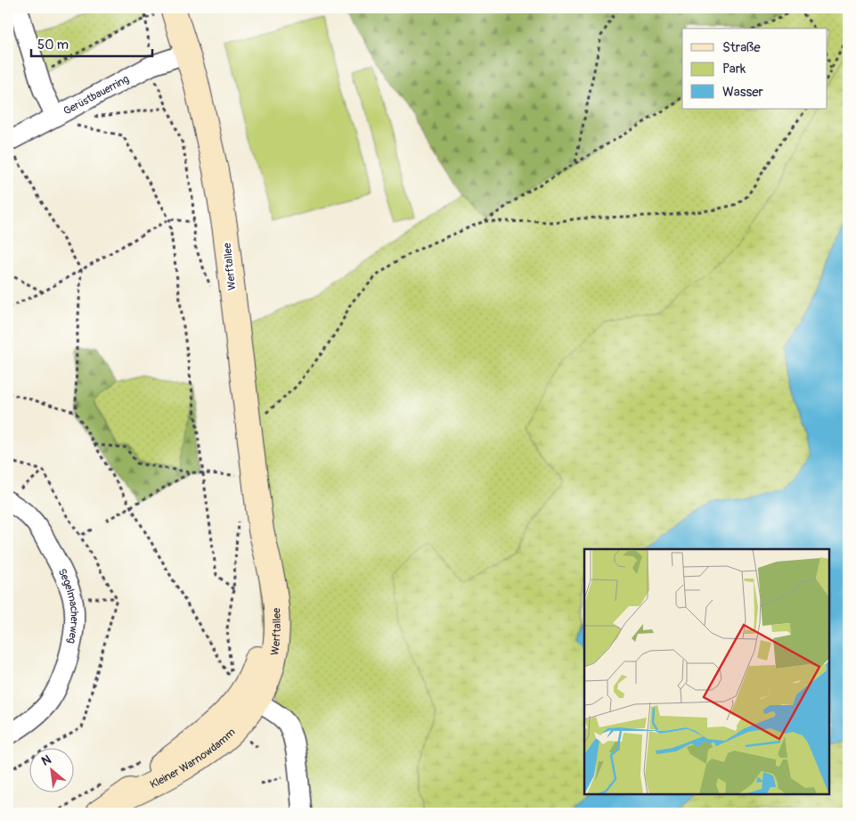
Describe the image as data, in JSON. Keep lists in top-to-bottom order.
{
  "streets": {
    "street": [
      "Gerüstbauerring",
      "Werftallee",
      "Segelmacherweg",
      "Kleiner Warnowdamm"
    ]
  },
  "crossings": [
    ["Gerüstbauerring", "Werftallee"],
    ["Werftallee", "Kleiner Warnowdamm"]
  ],
  "legend": ["Straße", "Park", "Wasser"],
  "scale_bar": "50 m",
  "north": "top left"
}
